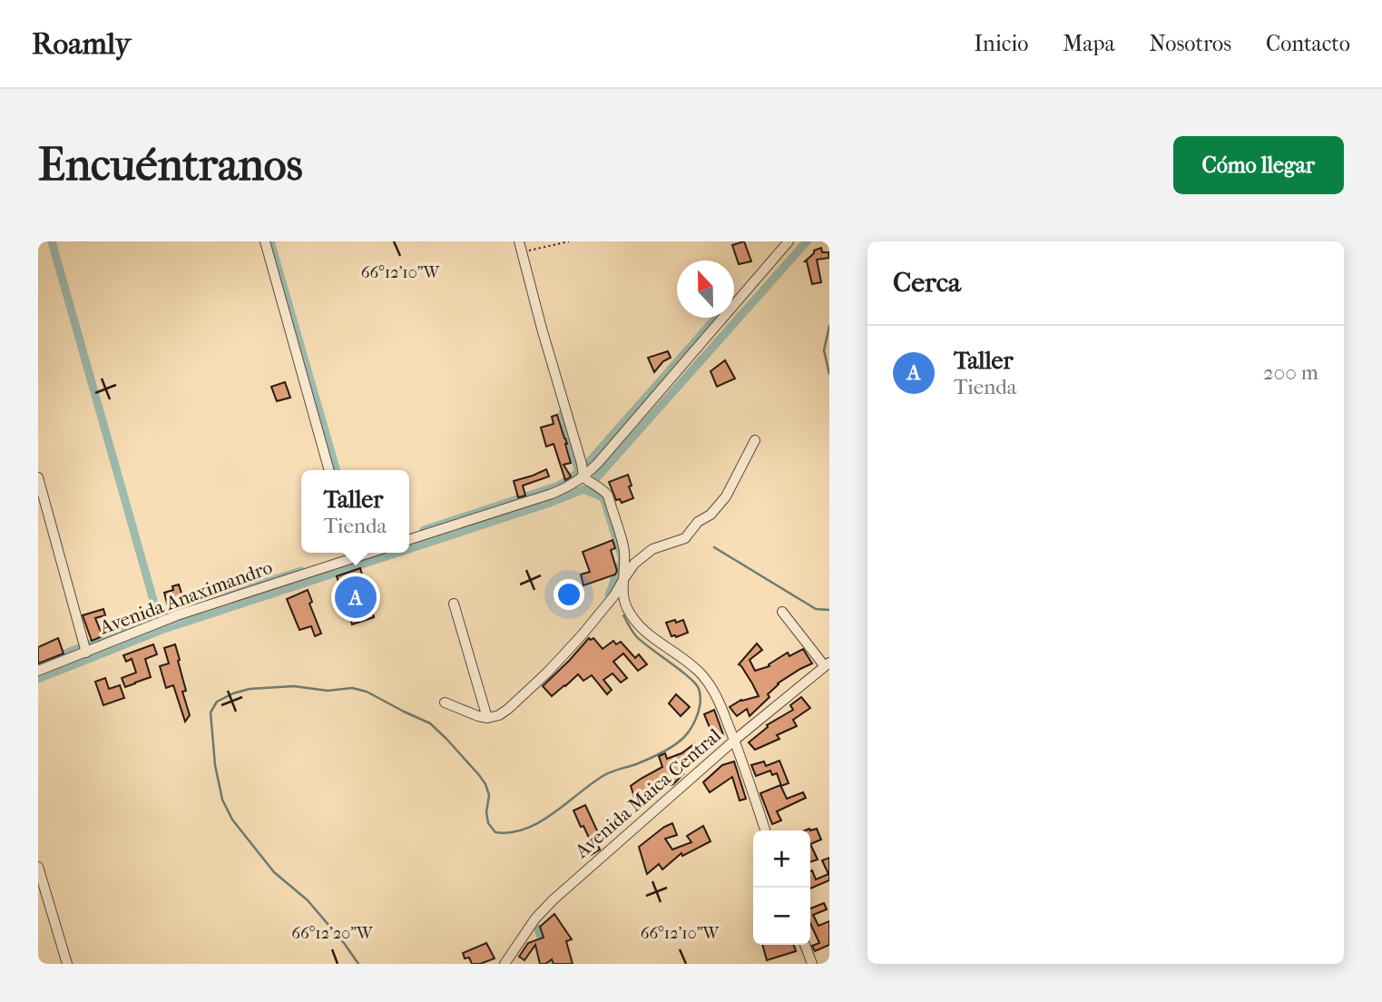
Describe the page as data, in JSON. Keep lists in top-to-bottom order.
{
  "streets": {
    "street": ["Avenida Anaximandro", "Avenida Maica Central"]
  },
  "north": "top",
  "page": {
    "header": "Roamly",
    "nav": [
      "Inicio",
      "Mapa",
      "Nosotros",
      "Contacto"
    ],
    "buttons": "Cómo llegar",
    "title": "Encuéntranos",
    "heading": "Cerca",
    "list": [
      {
        "mark": "A",
        "name": "Taller",
        "note": "Tienda",
        "value": "200 m"
      }
    ],
    "popup": ["Taller", "Tienda"],
    "pins": "A",
    "map_buttons": ["+", "−"]
  },
  "coordinates": ["66°12'10\"W", "66°12'20\"W"]
}
